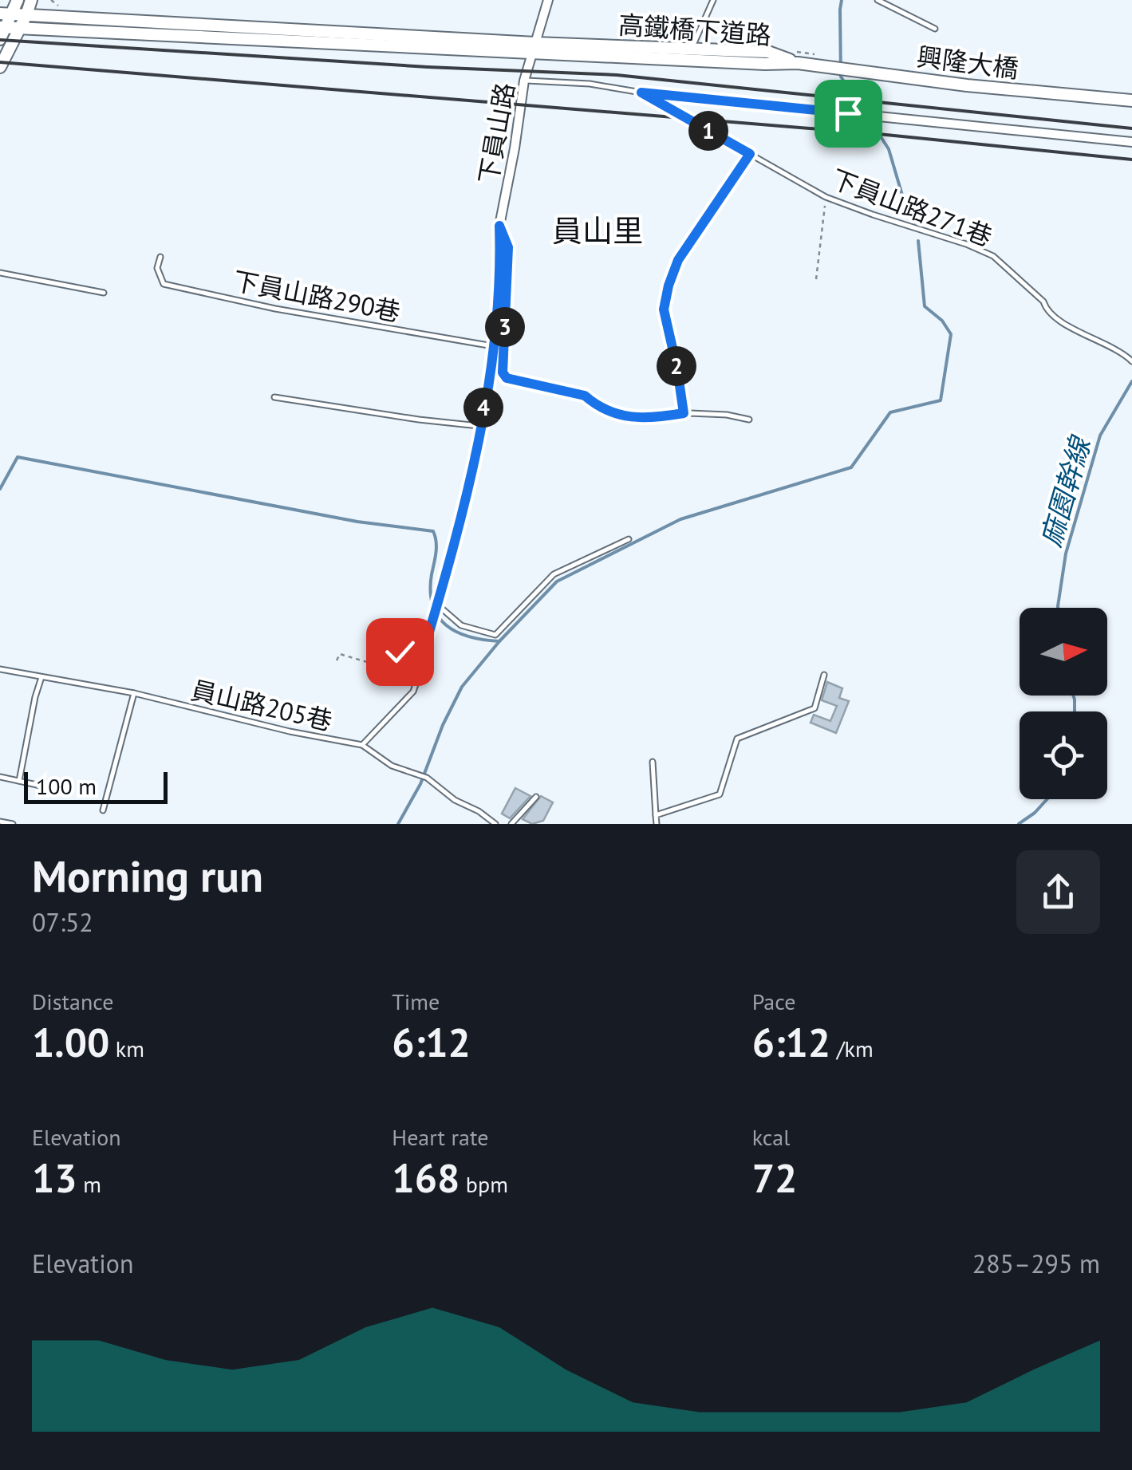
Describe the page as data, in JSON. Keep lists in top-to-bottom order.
{
  "streets": {
    "street": ["高鐵橋下道路", "興隆大橋", "下員山路"],
    "lane": ["下員山路271巷", "下員山路290巷", "員山路205巷"]
  },
  "crossings": [
    ["高鐵橋下道路", "興隆大橋"],
    ["高鐵橋下道路", "下員山路"],
    ["下員山路", "下員山路271巷"],
    ["下員山路", "下員山路290巷"]
  ],
  "districts": ["員山里"],
  "water": ["麻園幹線"],
  "scale_bar": "100 m",
  "north": "right",
  "page": {
    "pins": [
      "1",
      "3",
      "2",
      "4"
    ],
    "scale": "100 m",
    "heading": ["Morning run", "07:52"],
    "stats": [
      ["Distance", "1.00 km"],
      ["Time", "6:12"],
      ["Pace", "6:12 /km"],
      ["Elevation", "13 m"],
      ["Heart rate", "168 bpm"],
      ["kcal", "72"]
    ],
    "chart": ["Elevation", "285–295 m"]
  }
}
